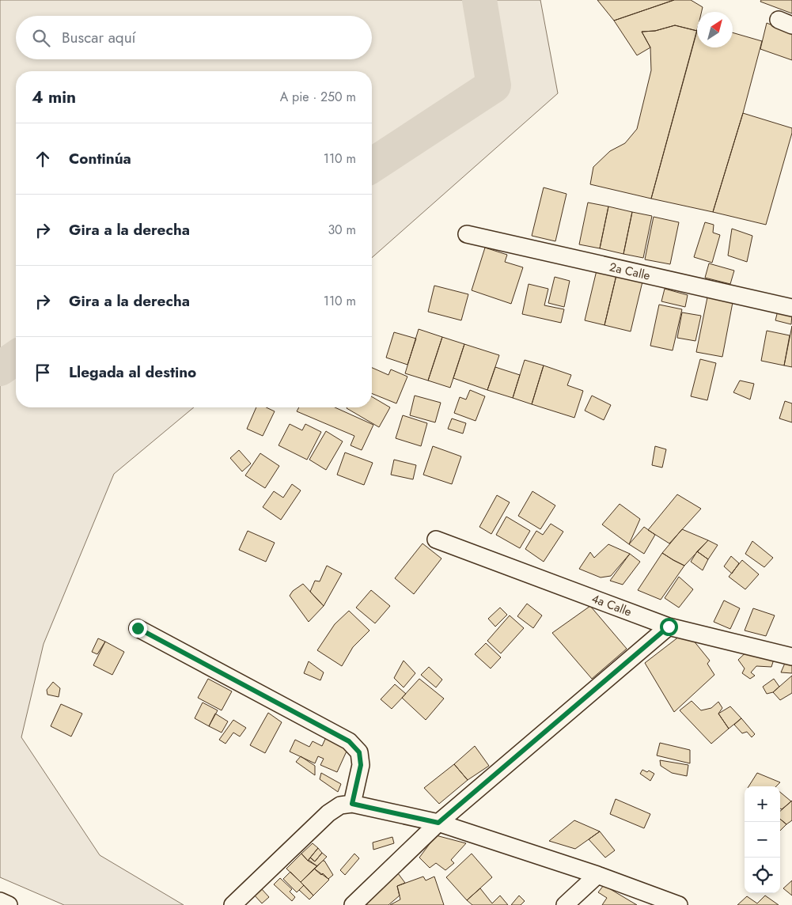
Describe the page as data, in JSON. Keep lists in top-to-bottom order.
{
  "streets": {
    "street": ["2a Calle", "4a Calle"]
  },
  "north": "top right",
  "page": {
    "search": "Buscar aquí",
    "heading": ["4 min", "A pie · 250 m"],
    "list": [
      ["Continúa", "110 m"],
      ["Gira a la derecha", "30 m"],
      ["Gira a la derecha", "110 m"],
      "Llegada al destino"
    ],
    "map_buttons": ["+", "−"]
  }
}
